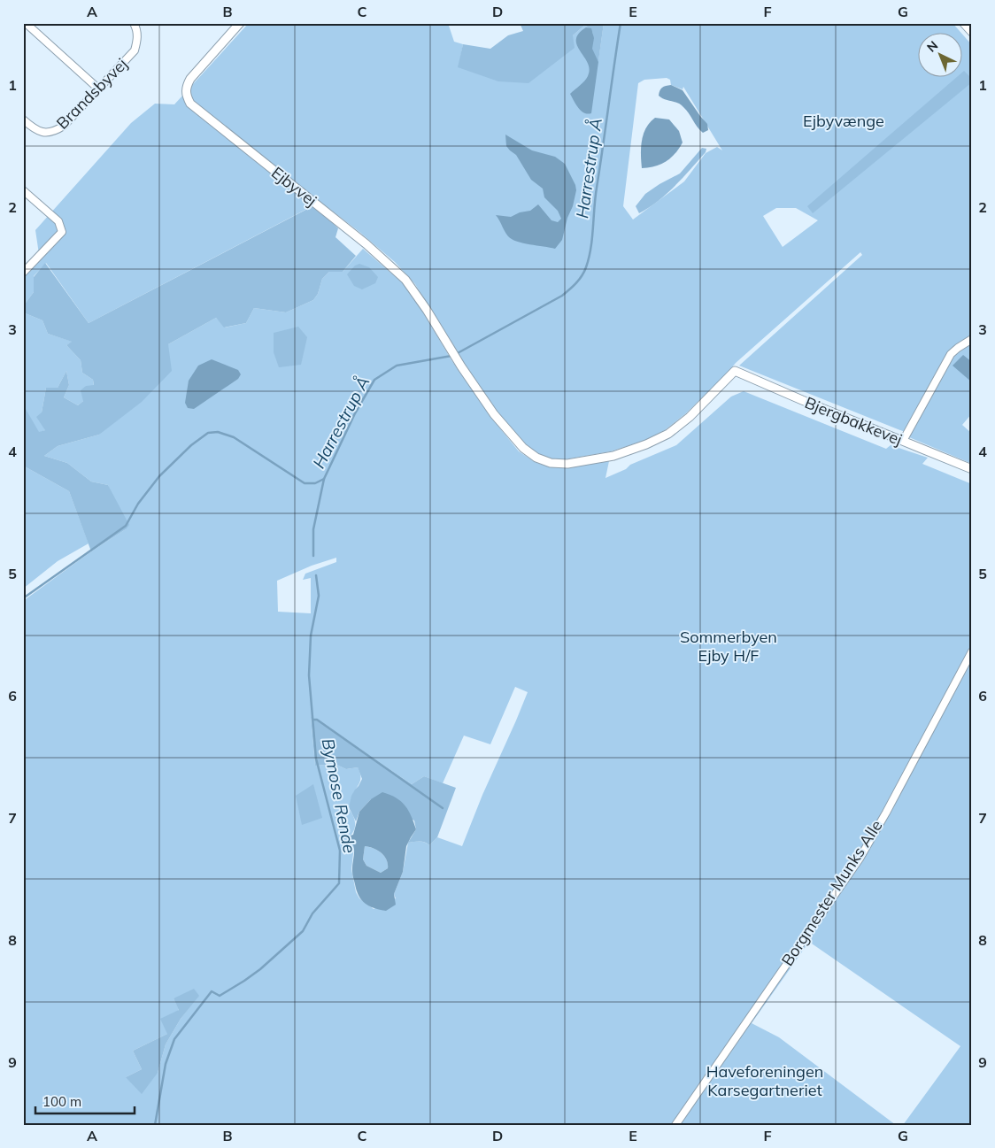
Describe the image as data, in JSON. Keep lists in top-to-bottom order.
{
  "streets": {
    "street": [
      "Brandsbyvej",
      "Ejbyvej",
      "Bjergbakkevej",
      "Borgmester Munks Alle"
    ]
  },
  "crossings": [
    ["Ejbyvej", "Bjergbakkevej"]
  ],
  "water": ["Harrestrup Å", "Bymose Rende"],
  "parks": ["Ejbyvænge", "Sommerbyen Ejby H/F", "Haveforeningen Karsegartneriet"],
  "scale_bar": "100 m",
  "north": "top left",
  "grid": {
    "columns": [
      "A",
      "B",
      "C",
      "D",
      "E",
      "F",
      "G"
    ],
    "rows": [
      "1",
      "2",
      "3",
      "4",
      "5",
      "6",
      "7",
      "8",
      "9"
    ]
  }
}
